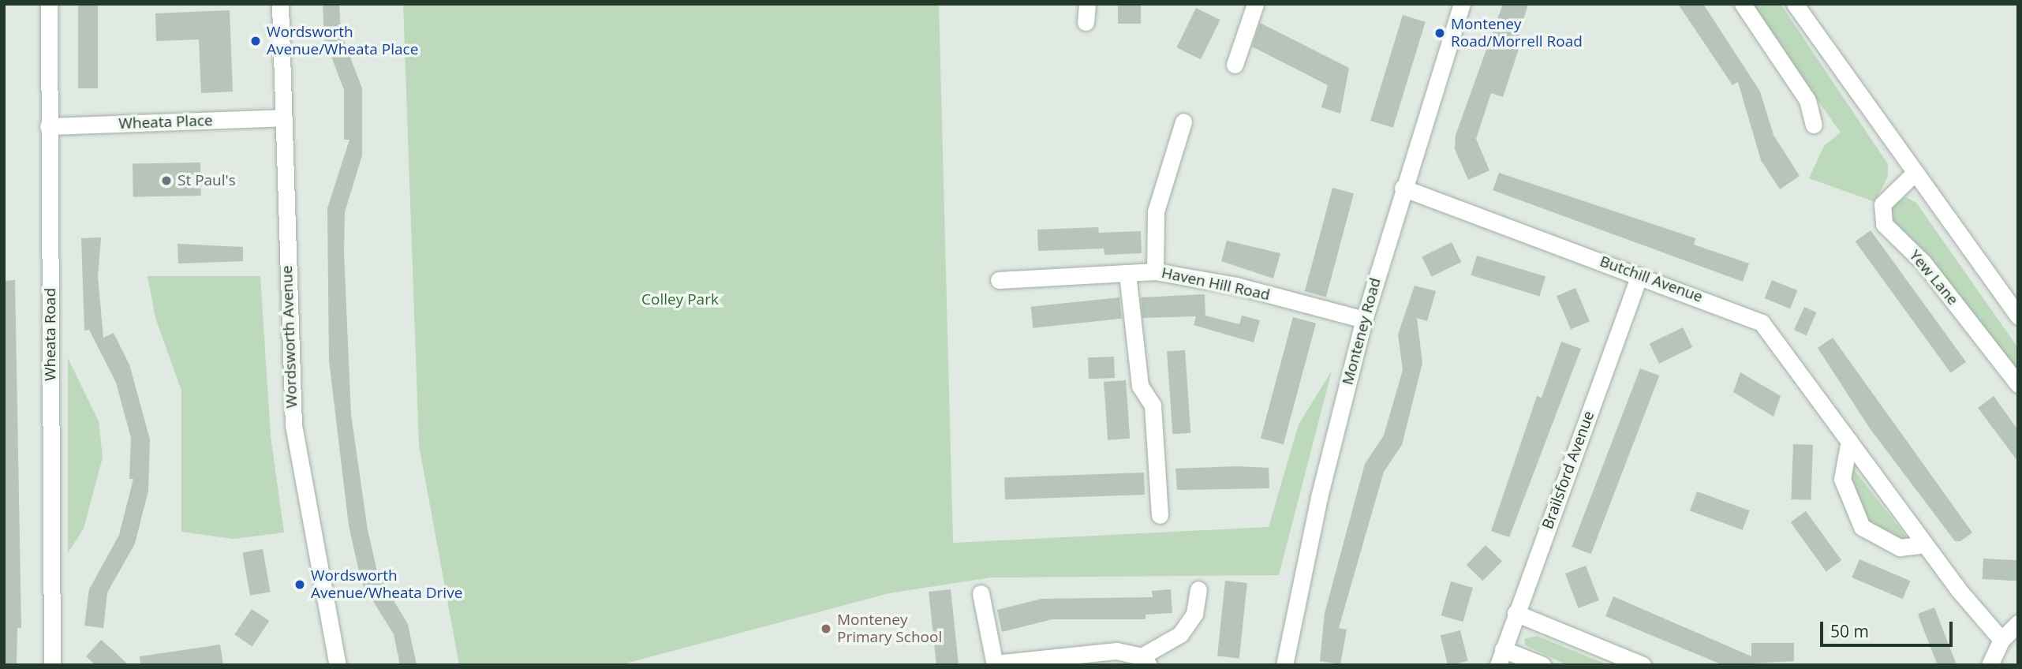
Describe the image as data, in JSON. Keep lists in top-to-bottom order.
{
  "streets": {
    "street": [
      "Wheata Place",
      "Yew Lane",
      "Butchill Avenue",
      "Haven Hill Road",
      "Monteney Road",
      "Wheata Road",
      "Wordsworth Avenue",
      "Brailsford Avenue"
    ]
  },
  "crossings": [
    ["Wheata Place", "Wheata Road"],
    ["Wheata Place", "Wordsworth Avenue"],
    ["Butchill Avenue", "Monteney Road"],
    ["Butchill Avenue", "Brailsford Avenue"],
    ["Haven Hill Road", "Monteney Road"]
  ],
  "parks": ["Colley Park"],
  "places": [
    "Monteney Road/Morrell Road",
    "Wordsworth Avenue/Wheata Place",
    "St Paul's",
    "Wordsworth Avenue/Wheata Drive",
    "Monteney Primary School"
  ],
  "scale_bar": "50 m"
}
